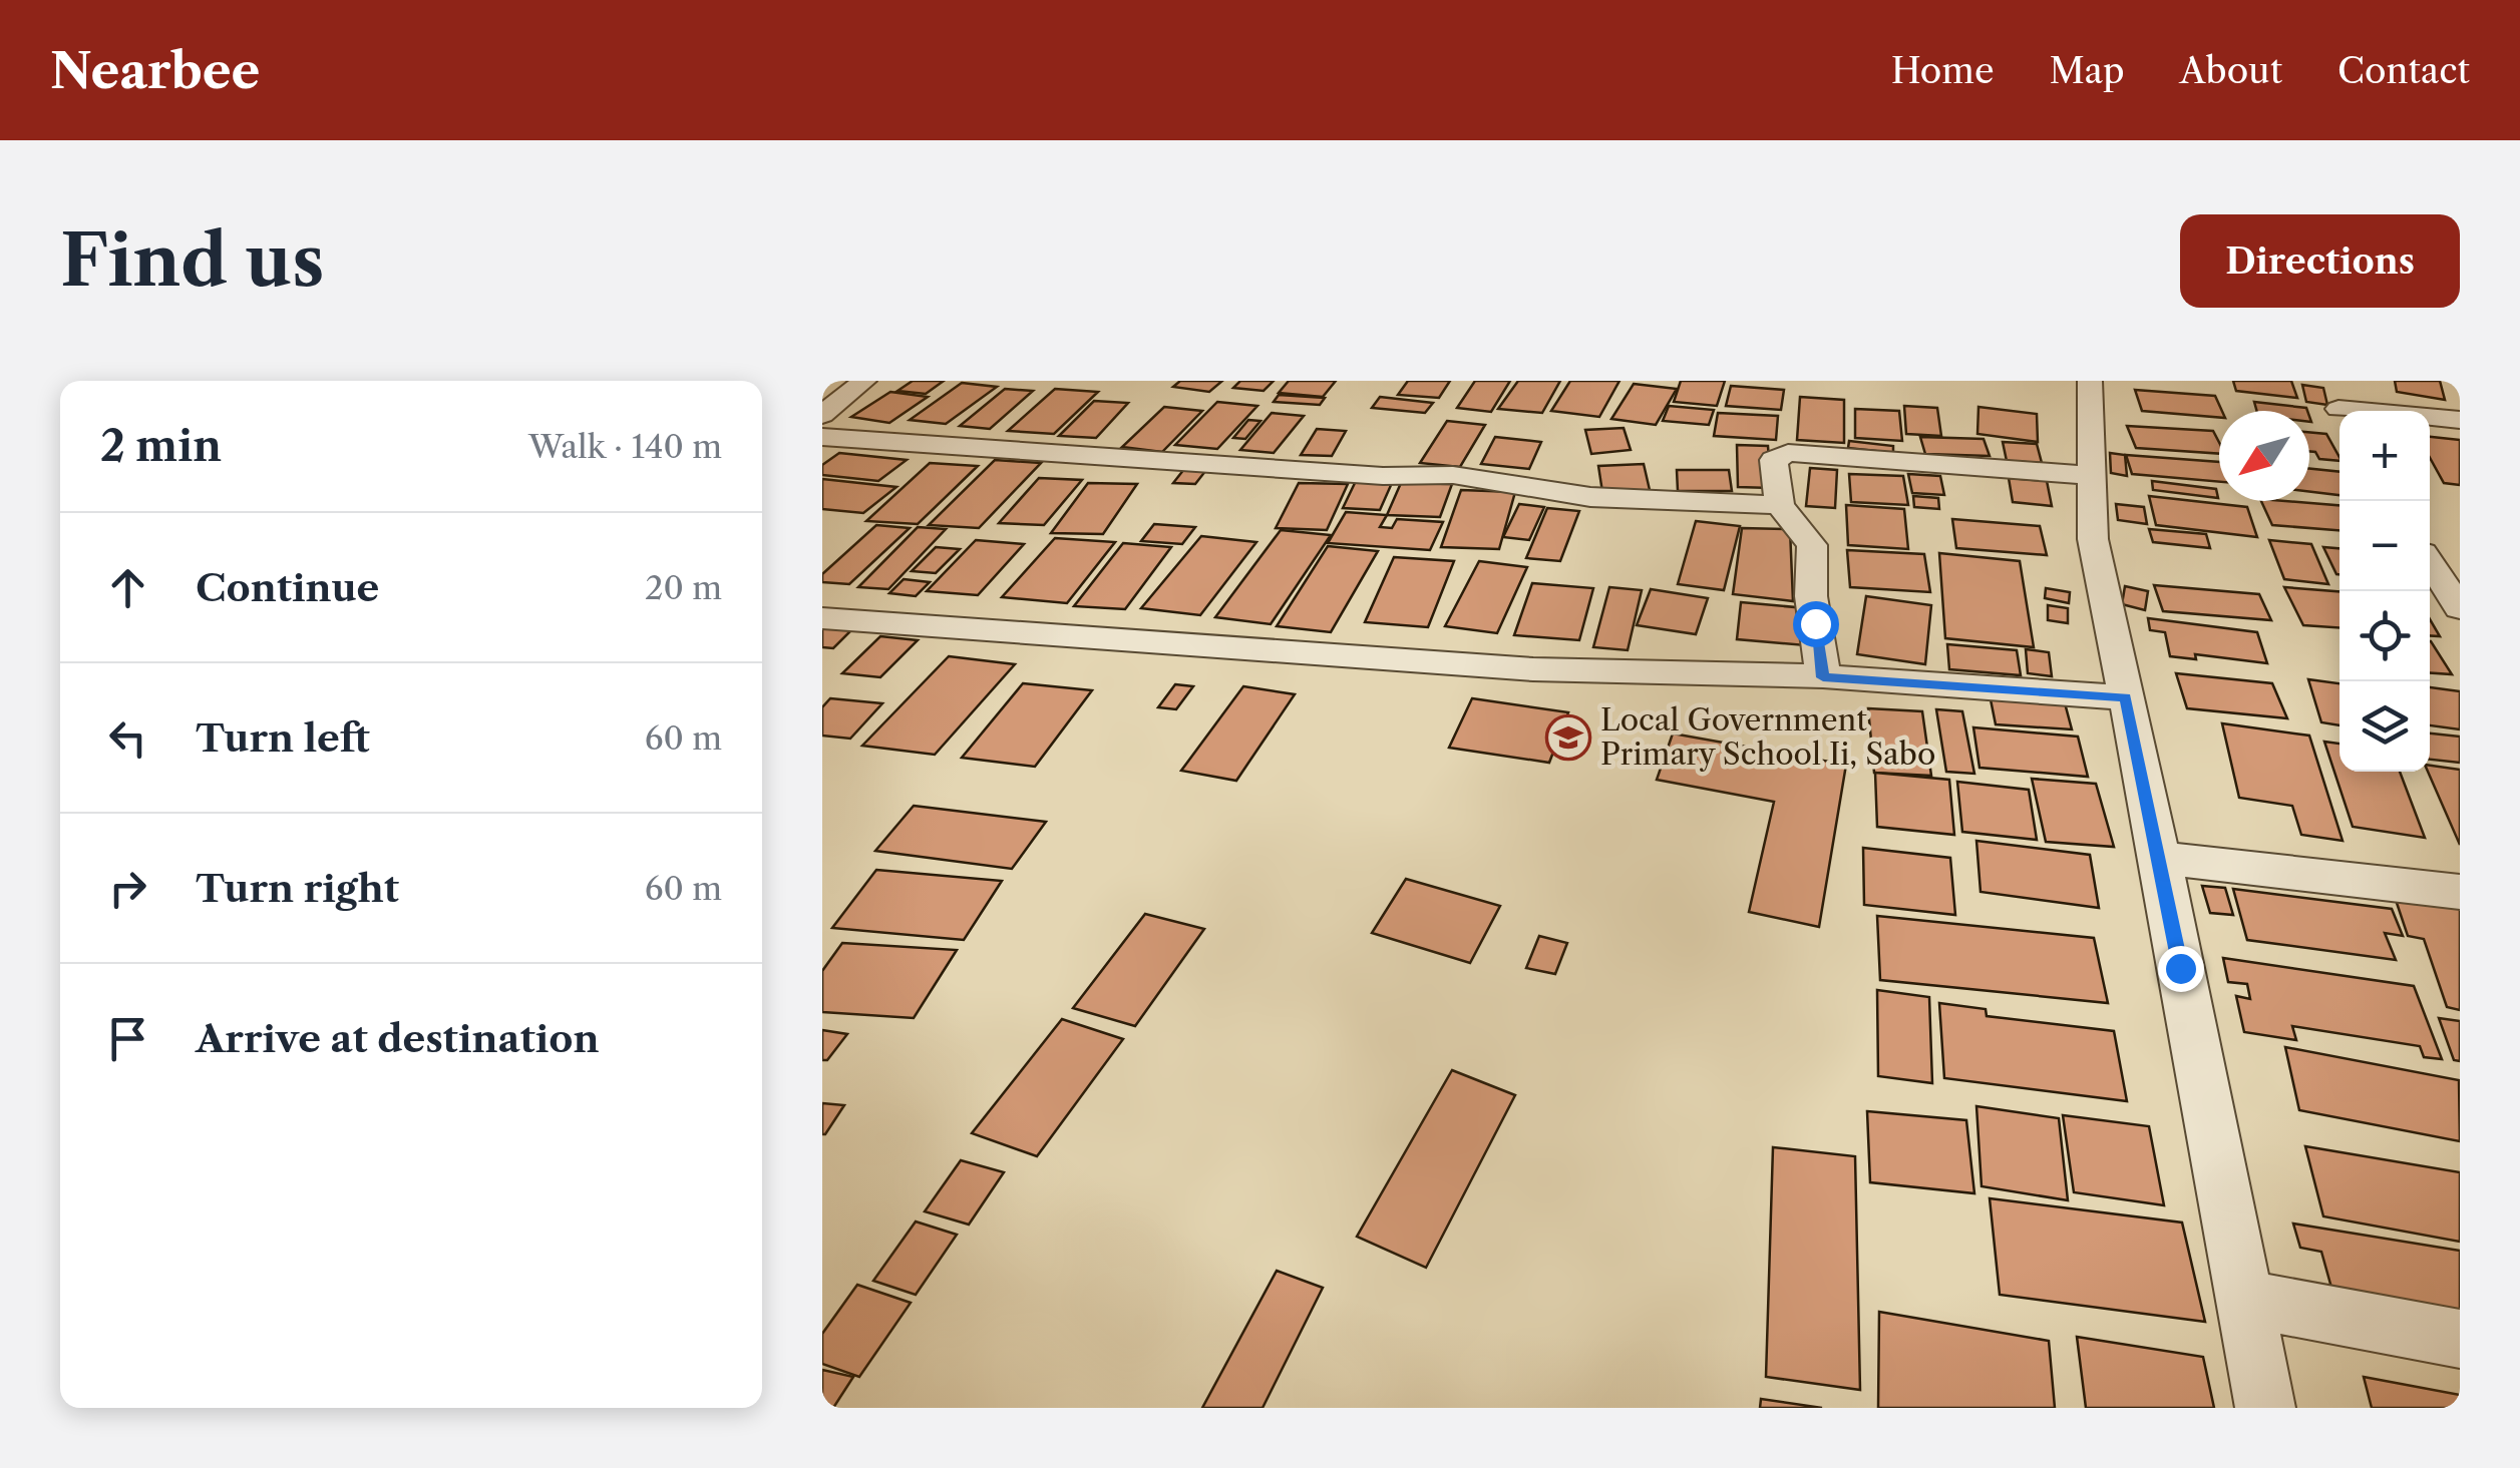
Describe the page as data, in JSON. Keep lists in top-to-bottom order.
{
  "places": {
    "school or university": ["Local Government Primary School Ii, Sabo"]
  },
  "north": "bottom left",
  "page": {
    "header": "Nearbee",
    "nav": [
      "Home",
      "Map",
      "About",
      "Contact"
    ],
    "buttons": "Directions",
    "title": "Find us",
    "heading": ["2 min", "Walk · 140 m"],
    "map_buttons": ["+", "−"],
    "list": [
      ["Continue", "20 m"],
      ["Turn left", "60 m"],
      ["Turn right", "60 m"],
      "Arrive at destination"
    ]
  }
}
